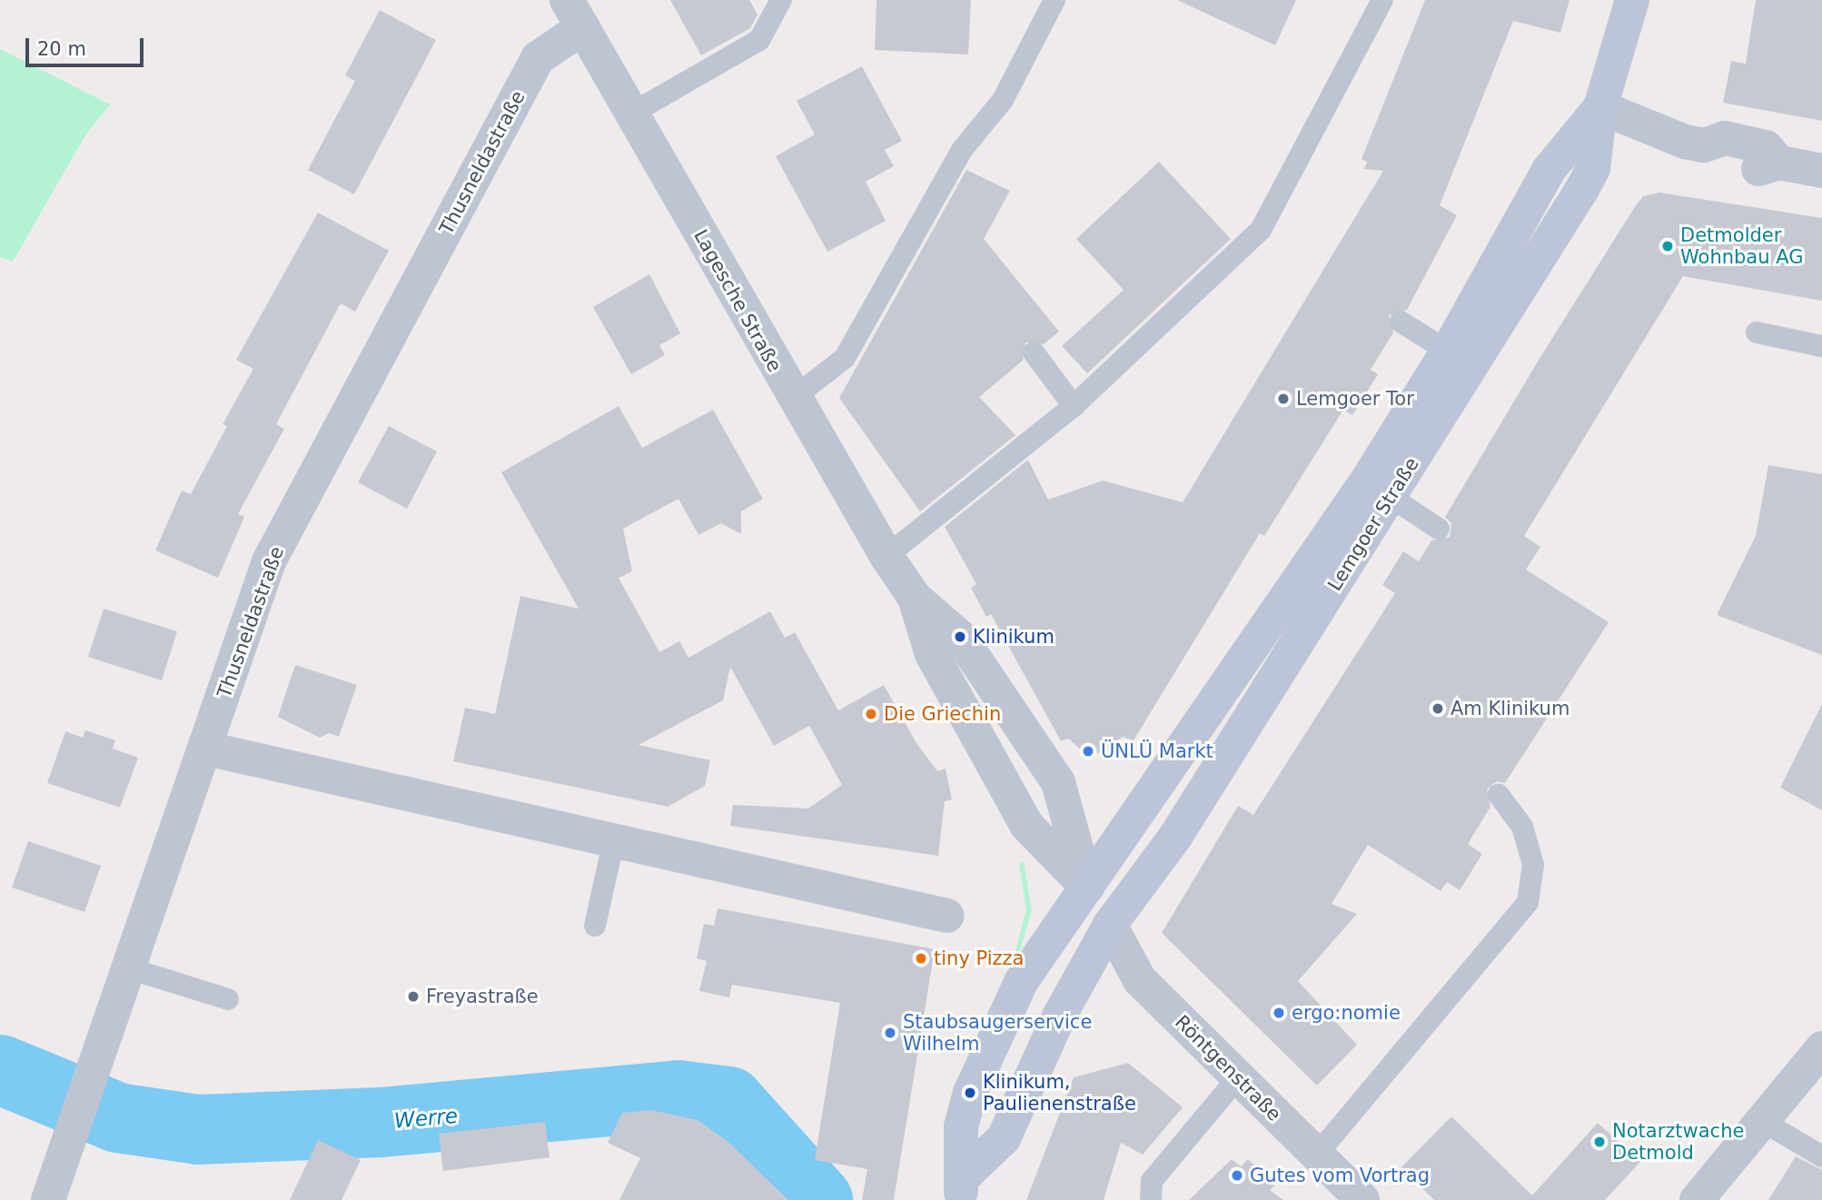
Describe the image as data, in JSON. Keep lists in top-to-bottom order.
{
  "streets": {
    "main road": ["Lagesche Straße", "Lemgoer Straße"],
    "street": ["Thusneldastraße", "Röntgenstraße"]
  },
  "crossings": [
    ["Thusneldastraße", "Lagesche Straße"],
    ["Lagesche Straße", "Lemgoer Straße"],
    ["Lagesche Straße", "Röntgenstraße"],
    ["Lemgoer Straße", "Röntgenstraße"]
  ],
  "water": ["Werre"],
  "places": [
    "Detmolder Wohnbau AG",
    "Lemgoer Tor",
    "Klinikum",
    "Am Klinikum",
    "Die Griechin",
    "ÜNLÜ Markt",
    "tiny Pizza",
    "Freyastraße",
    "ergo:nomie",
    "Staubsaugerservice Wilhelm",
    "Klinikum, Paulienenstraße",
    "Notarztwache Detmold",
    "Gutes vom Vortrag"
  ],
  "scale_bar": "20 m"
}
